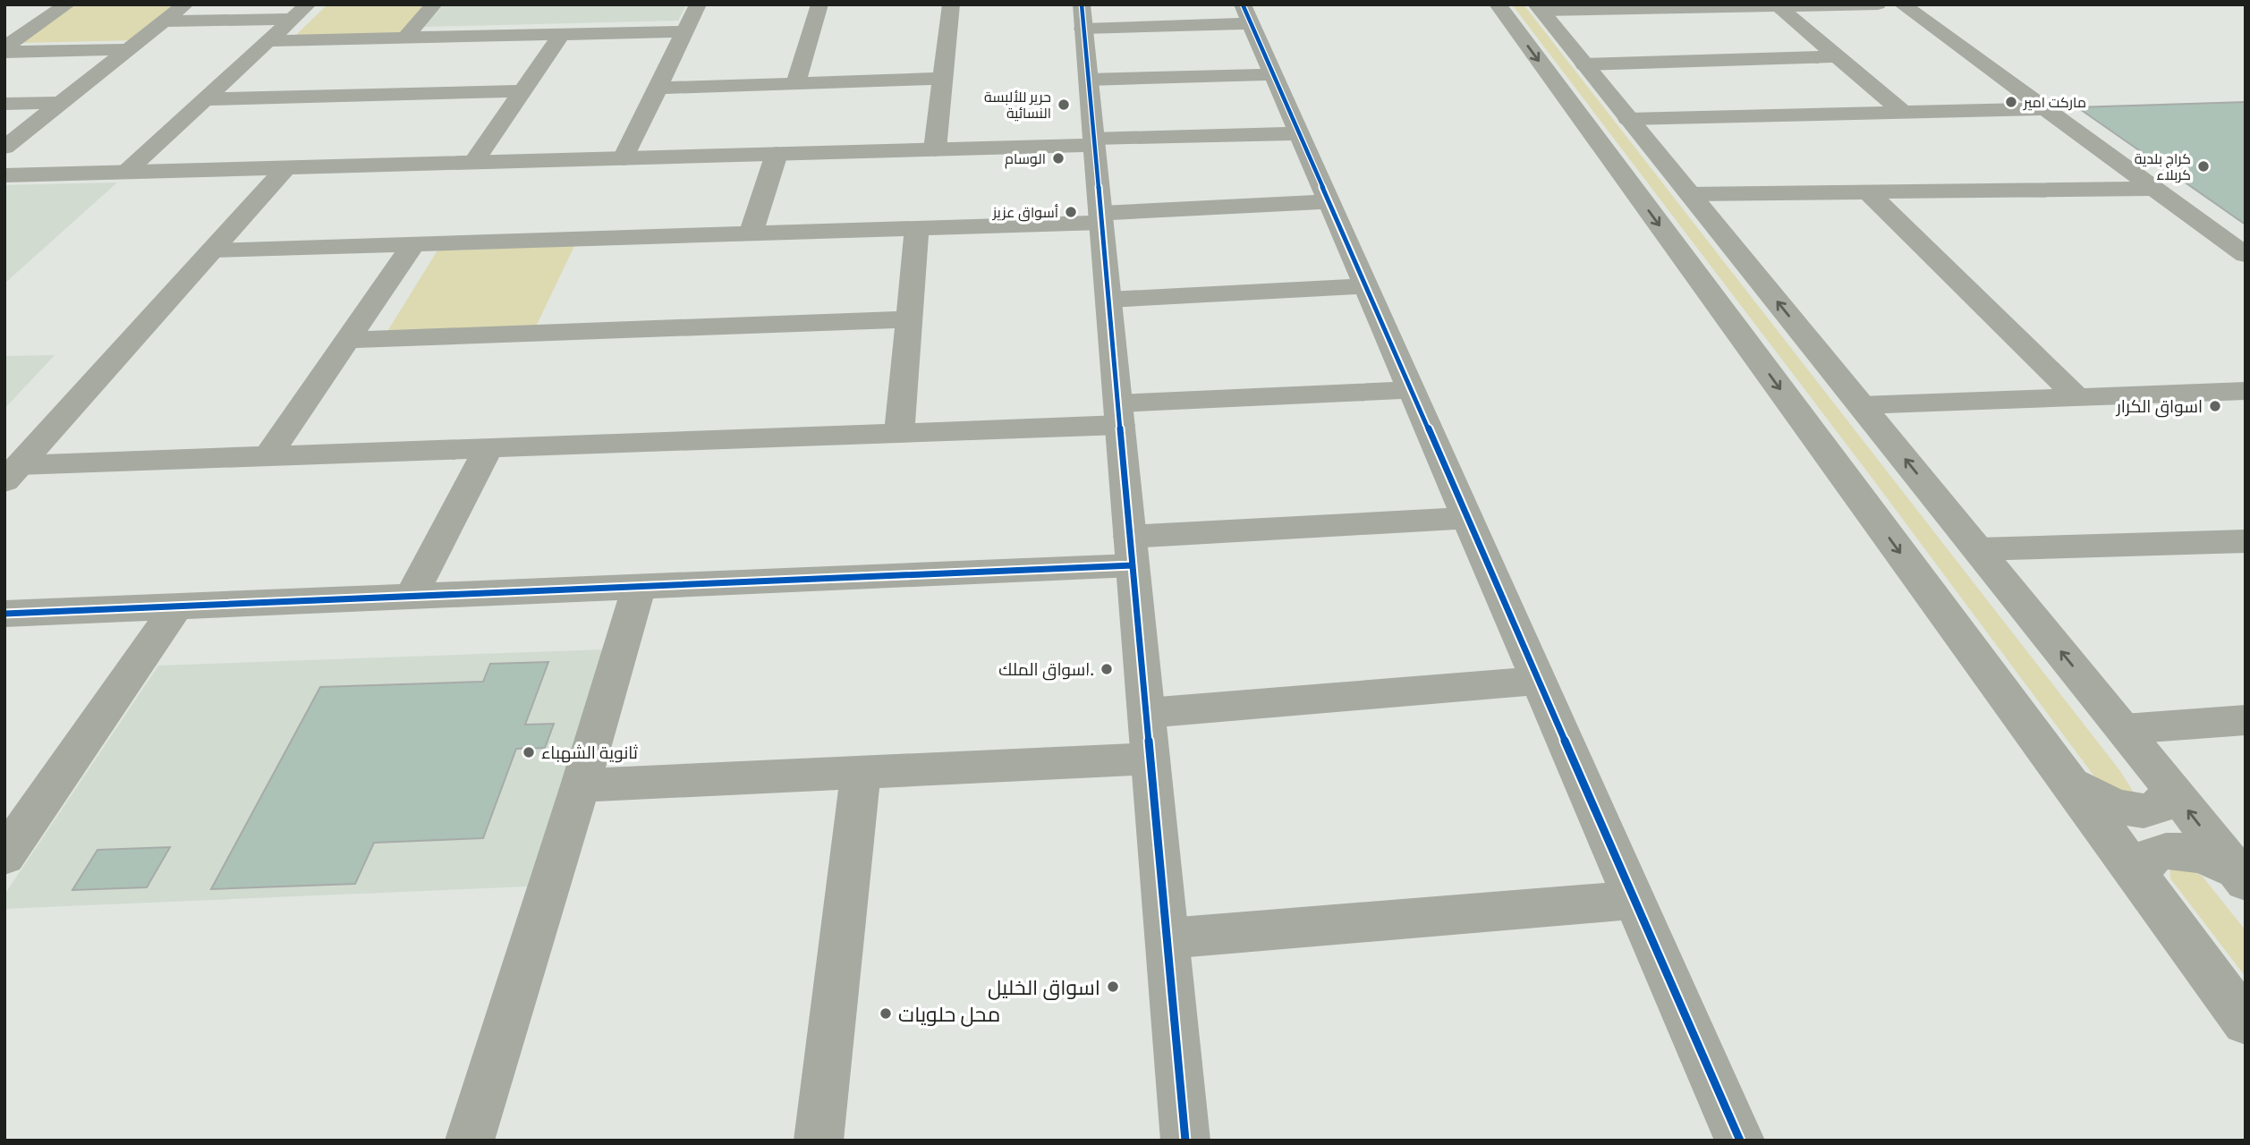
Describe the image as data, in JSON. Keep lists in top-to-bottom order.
{
  "places": [
    "ماركت امير",
    "حرير للألبسة النسائية",
    "الوسام",
    "كراج بلدية كربلاء",
    "أسواق عزيز",
    "اسواق الكرار",
    "اسواق الملك.",
    "ثانوية الشهباء",
    "اسواق الخليل",
    "محل حلويات"
  ]
}
